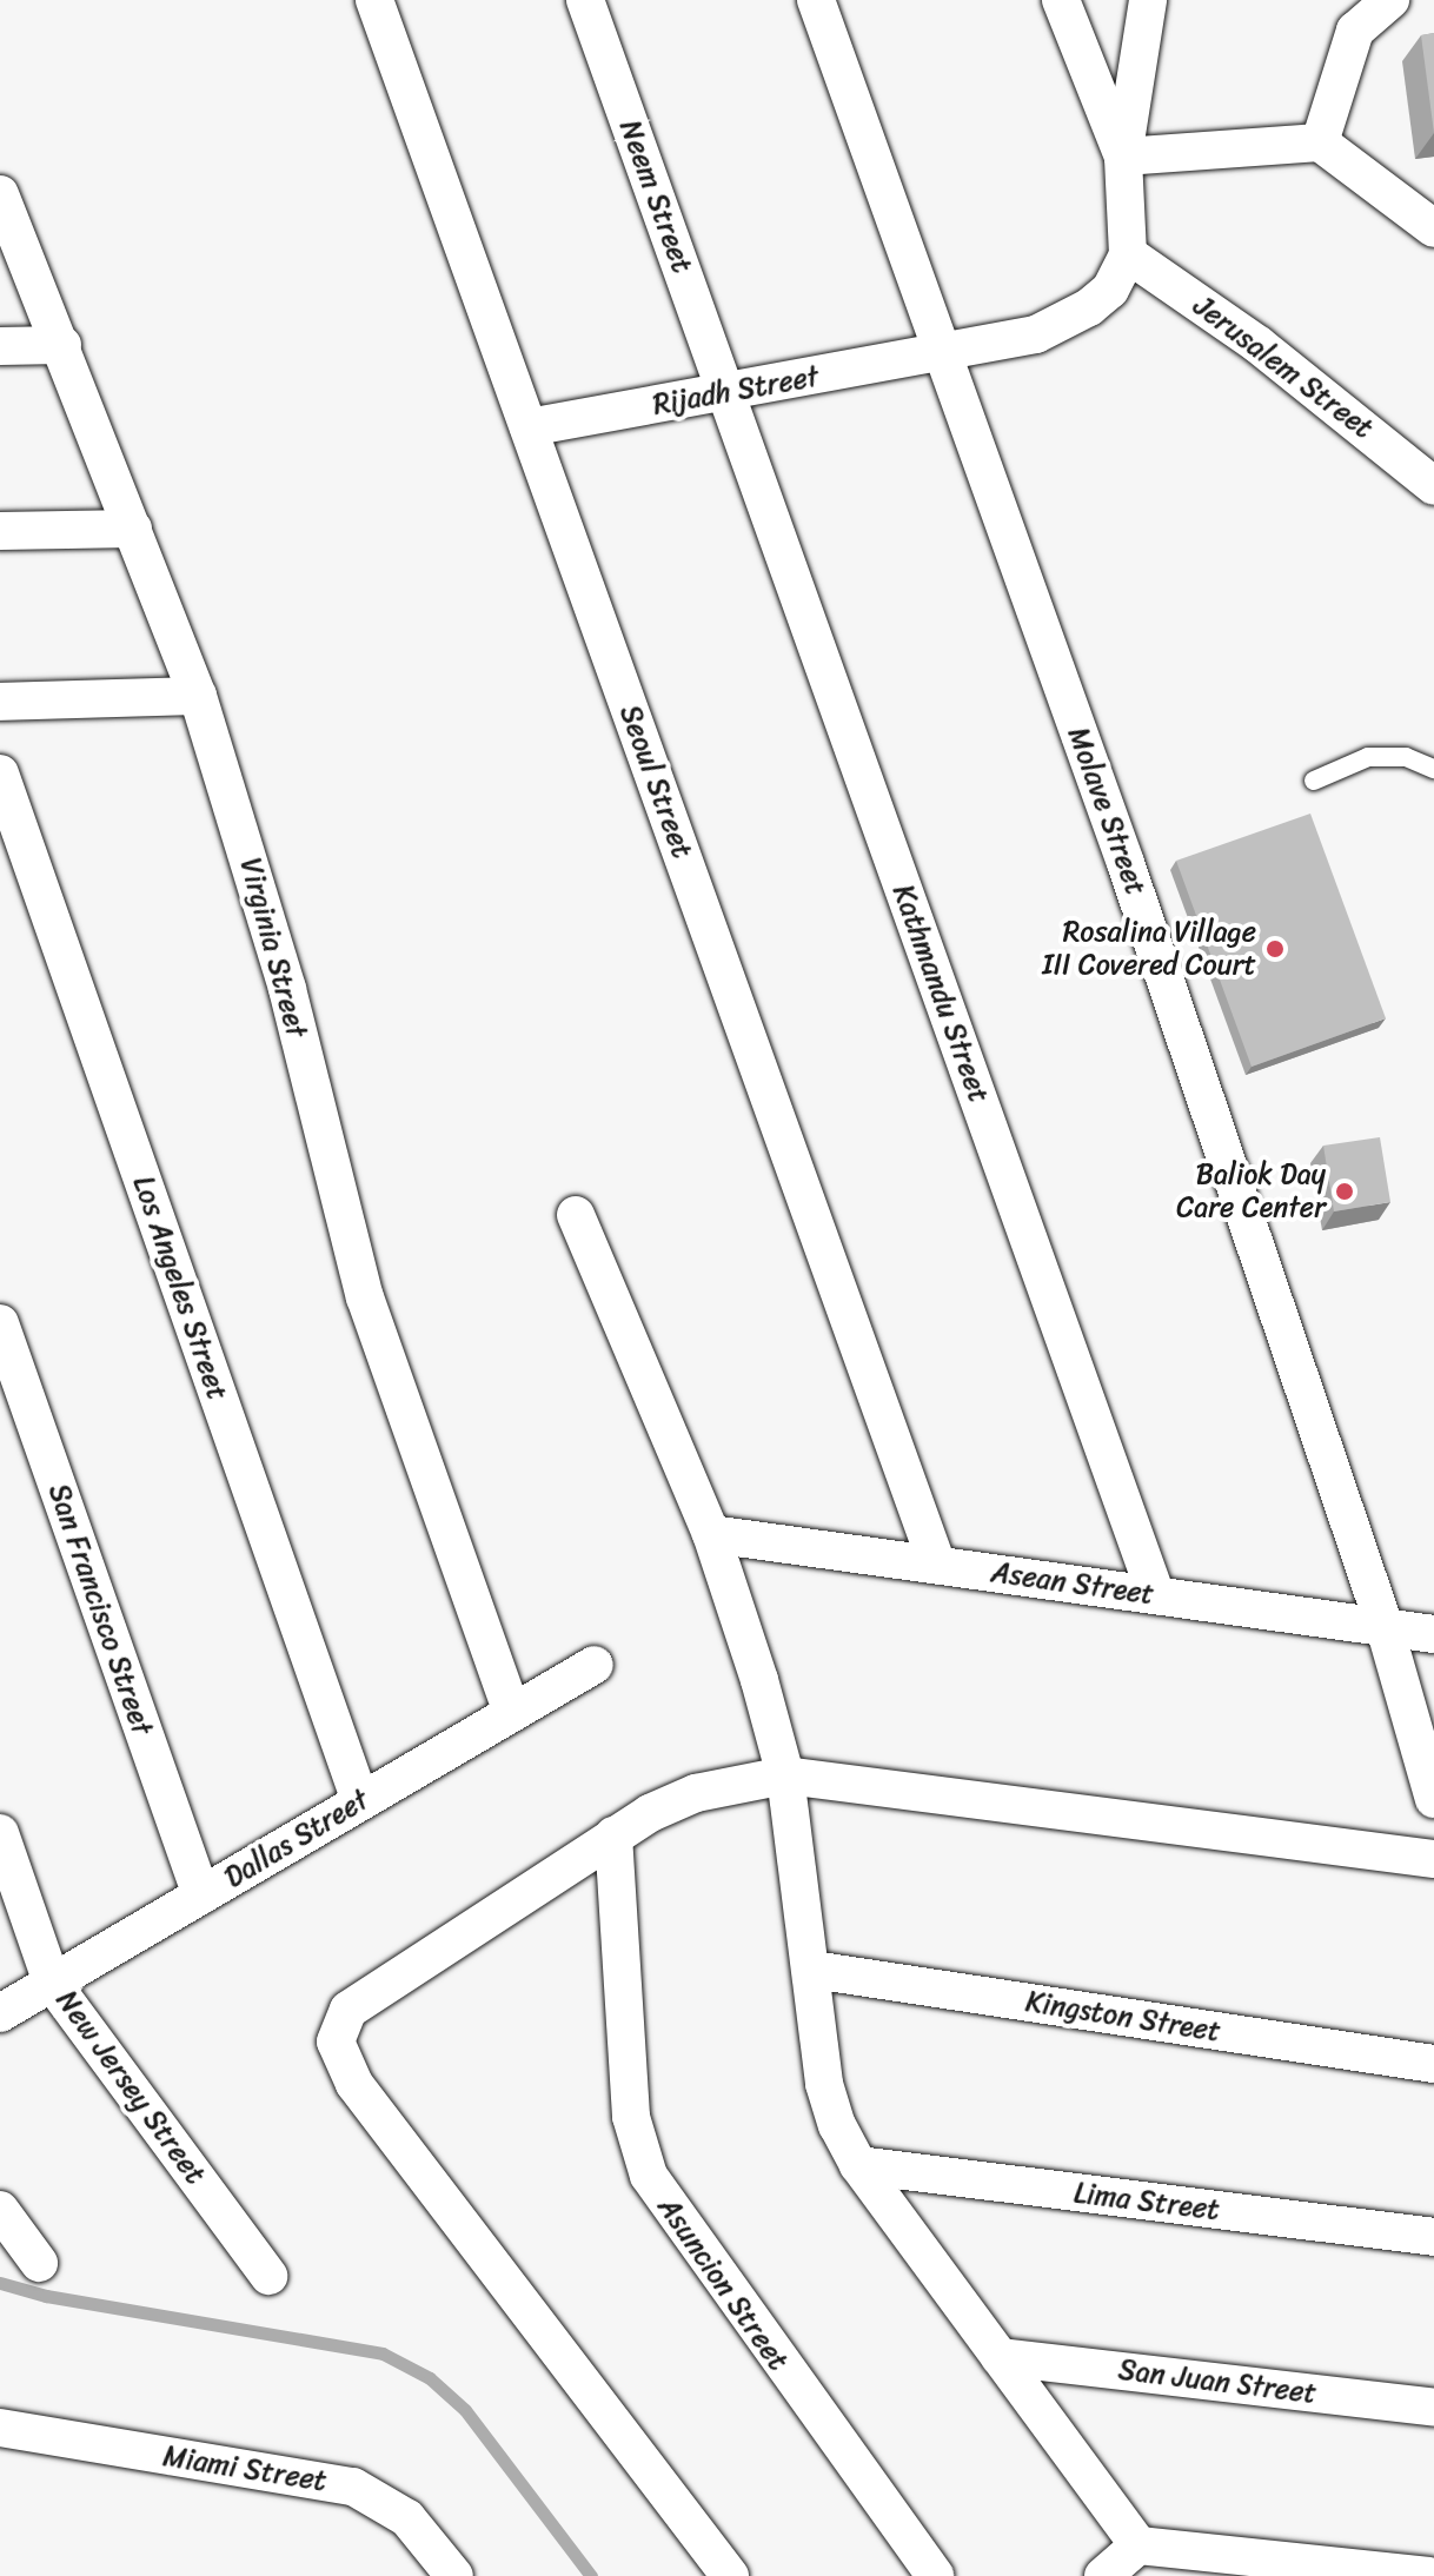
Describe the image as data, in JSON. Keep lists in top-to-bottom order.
{
  "streets": {
    "street": [
      "Neem Street",
      "Jerusalem Street",
      "Rijadh Street",
      "Seoul Street",
      "Molave Street",
      "Virginia Street",
      "Kathmandu Street",
      "Los Angeles Street",
      "Asean Street",
      "San Francisco Street",
      "Dallas Street",
      "Kingston Street",
      "New Jersey Street",
      "Lima Street",
      "Asuncion Street",
      "San Juan Street",
      "Miami Street"
    ]
  },
  "crossings": [
    ["Neem Street", "Rijadh Street"],
    ["Neem Street", "Kathmandu Street"],
    ["Jerusalem Street", "Rijadh Street"],
    ["Rijadh Street", "Seoul Street"],
    ["Rijadh Street", "Molave Street"],
    ["Rijadh Street", "Kathmandu Street"],
    ["Seoul Street", "Asean Street"],
    ["Molave Street", "Asean Street"],
    ["Virginia Street", "Dallas Street"],
    ["Kathmandu Street", "Asean Street"],
    ["Los Angeles Street", "Dallas Street"],
    ["San Francisco Street", "Dallas Street"],
    ["Dallas Street", "New Jersey Street"]
  ],
  "places": ["Rosalina Village III Covered Court", "Baliok Day Care Center"]
}
